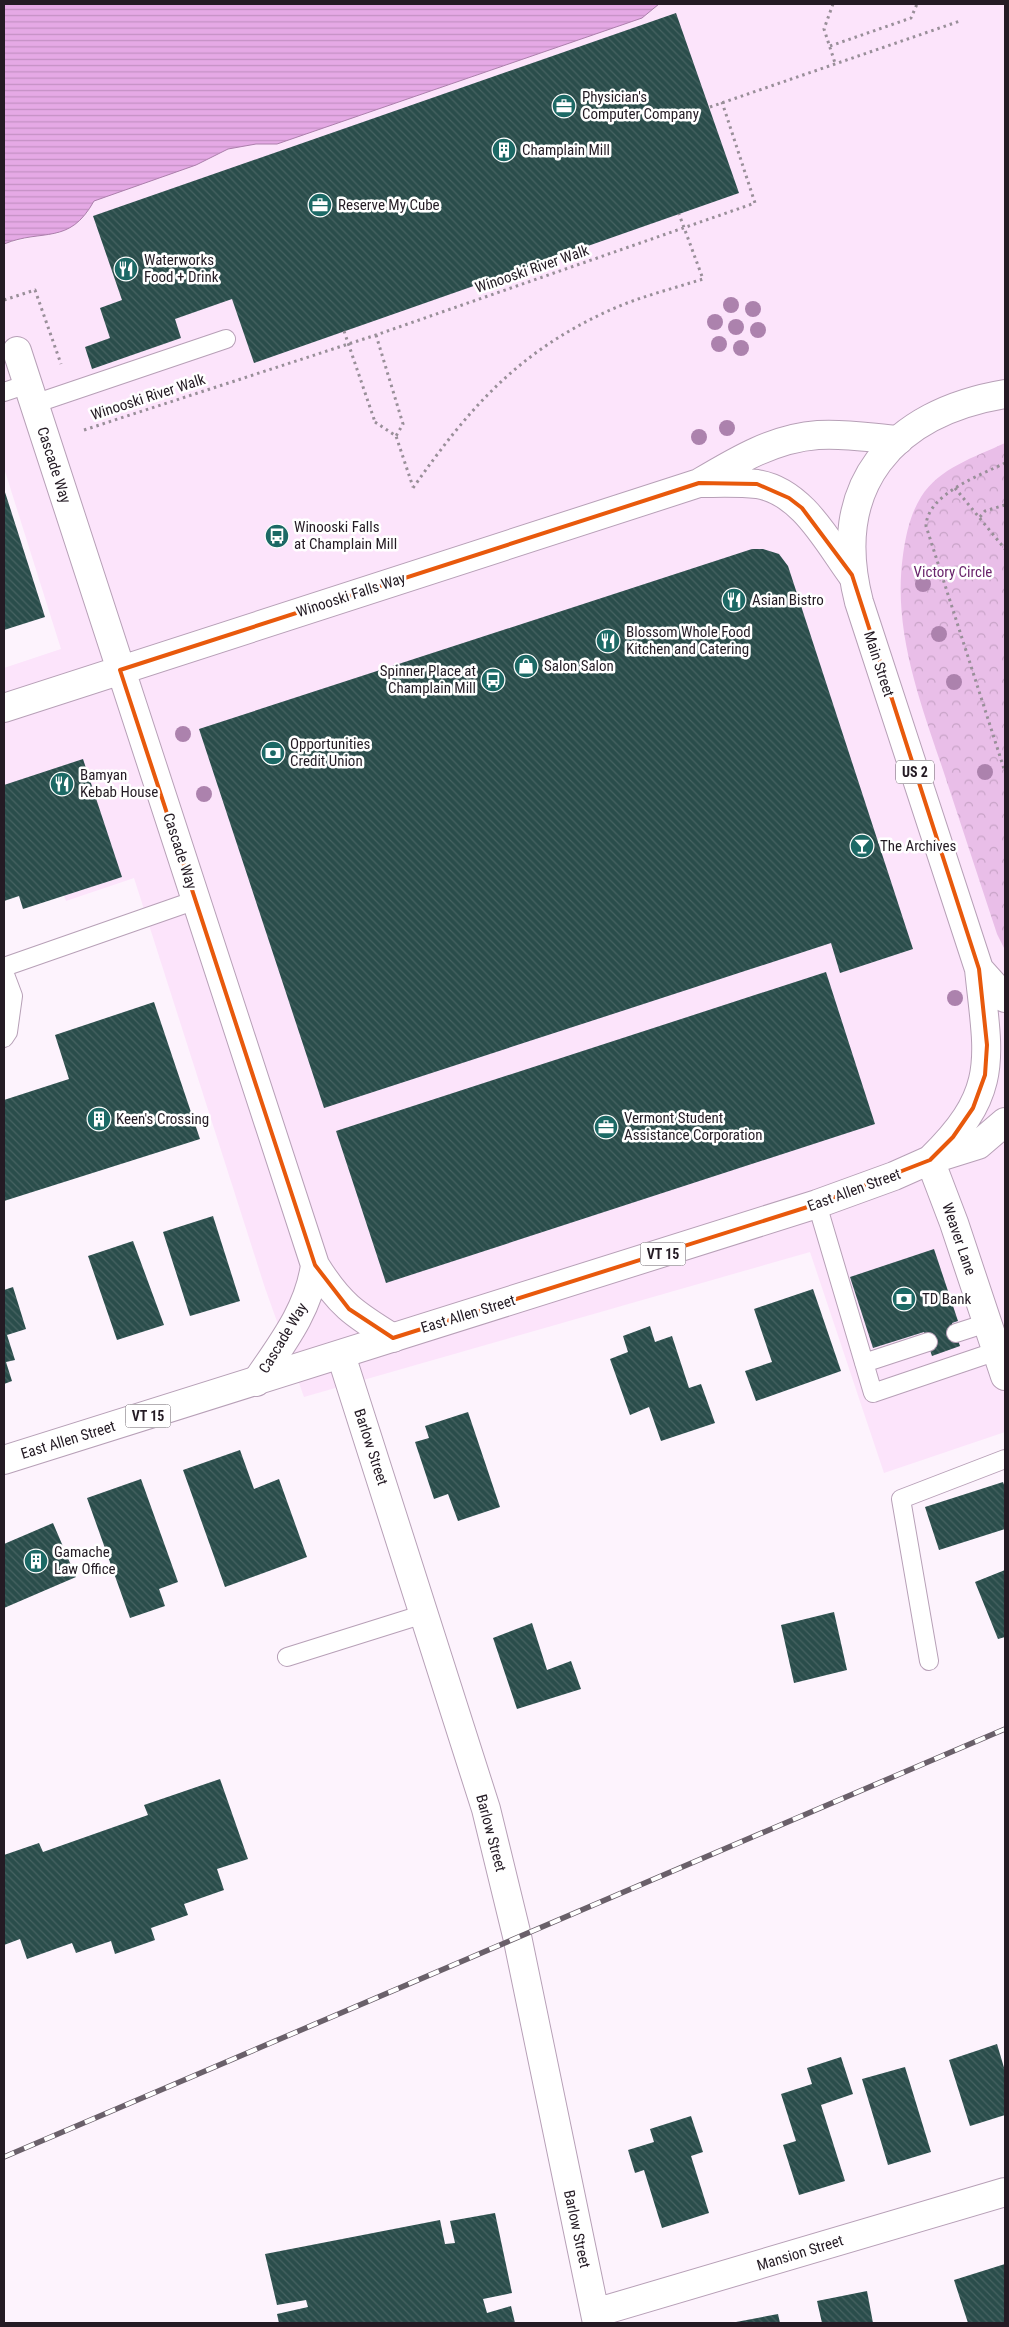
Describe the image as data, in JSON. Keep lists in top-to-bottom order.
{
  "streets": {
    "street": [
      "Cascade Way",
      "Winooski Falls Way",
      "Main Street",
      "US 2",
      "East Allen Street",
      "Weaver Lane",
      "VT 15",
      "Barlow Street",
      "Mansion Street"
    ],
    "path": ["Winooski River Walk"]
  },
  "crossings": [
    ["Cascade Way", "Winooski Falls Way"],
    ["Cascade Way", "East Allen Street"],
    ["Winooski Falls Way", "Main Street"],
    ["Main Street", "East Allen Street"],
    ["East Allen Street", "Weaver Lane"],
    ["East Allen Street", "Barlow Street"],
    ["Barlow Street", "Mansion Street"]
  ],
  "parks": ["Victory Circle"],
  "places": {
    "office": ["Physician's Computer Company", "Reserve My Cube", "Vermont Student Assistance Corporation"],
    "building": ["Champlain Mill", "Keen's Crossing", "Gamache Law Office"],
    "restaurant": [
      "Waterworks Food + Drink",
      "Asian Bistro",
      "Blossom Whole Food Kitchen and Catering",
      "Bamyan Kebab House"
    ],
    "bus stop": ["Winooski Falls at Champlain Mill", "Spinner Place at Champlain Mill"],
    "shop": ["Salon Salon"],
    "bank": ["Opportunities Credit Union", "TD Bank"],
    "bar": ["The Archives"]
  }
}
